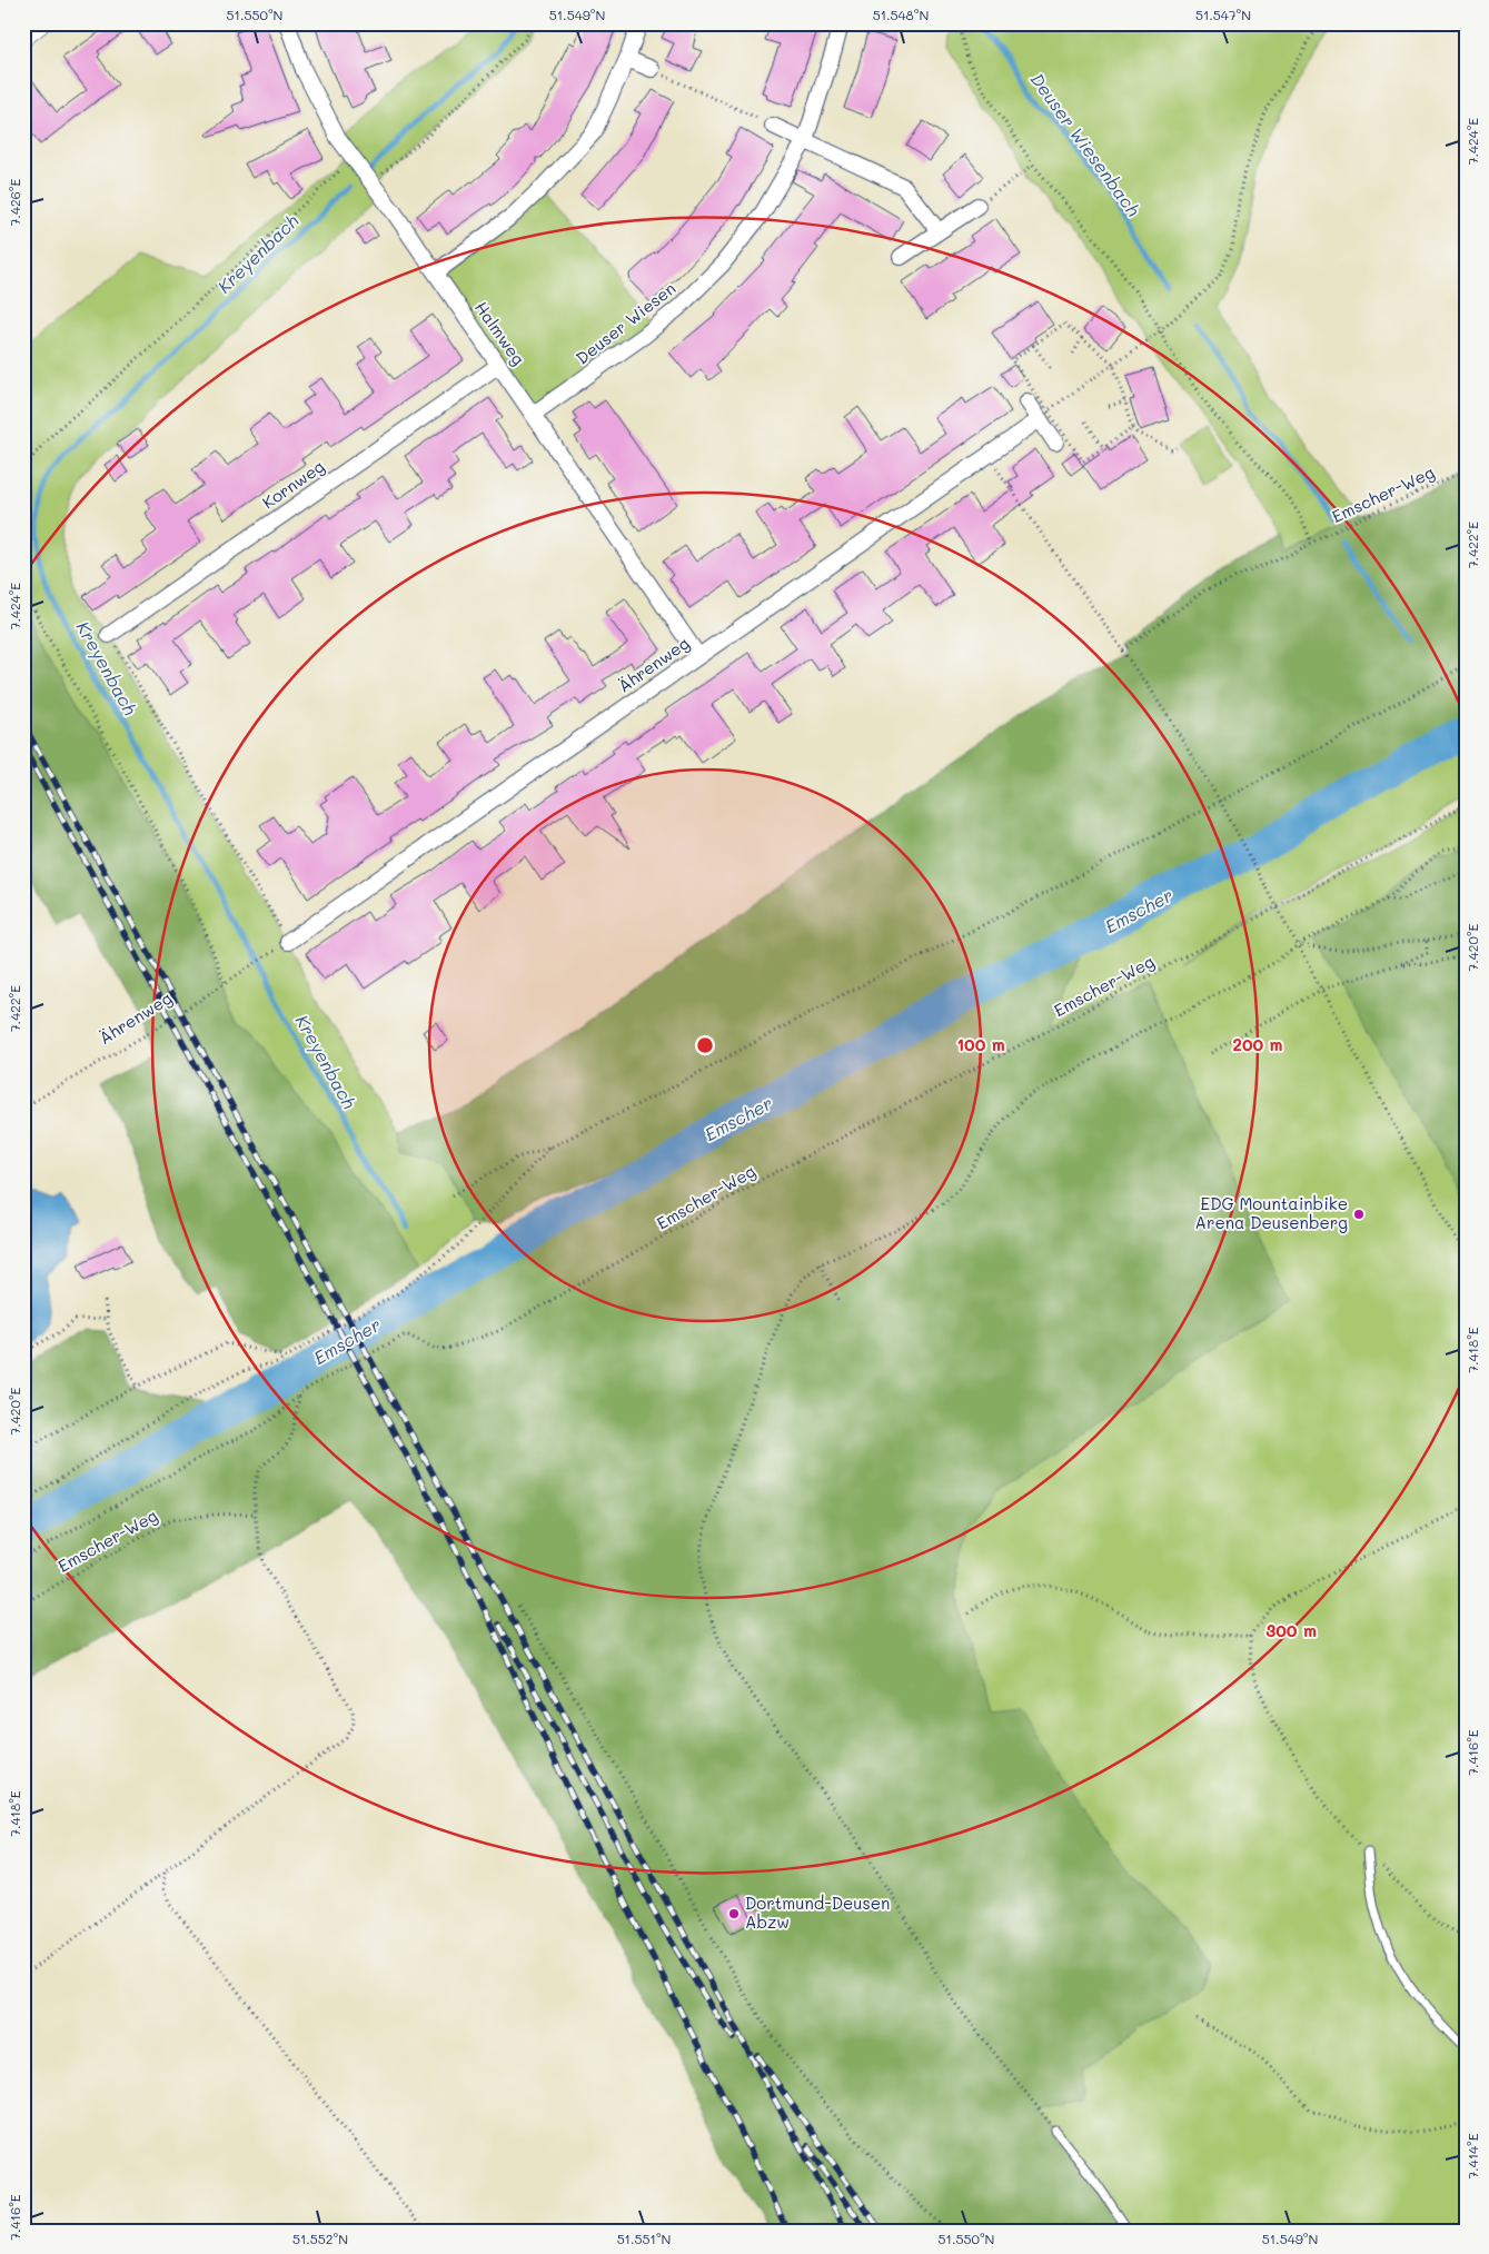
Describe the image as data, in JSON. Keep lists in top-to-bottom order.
{
  "streets": {
    "street": [
      "Deuser Wiesen",
      "Halmweg",
      "Kornweg",
      "Ährenweg"
    ],
    "path": ["Emscher-Weg"]
  },
  "crossings": [
    ["Deuser Wiesen", "Halmweg"],
    ["Halmweg", "Kornweg"],
    ["Halmweg", "Ährenweg"]
  ],
  "water": ["Deuser Wiesenbach", "Kreyenbach", "Emscher"],
  "places": ["EDG Mountainbike Arena Deusenberg", "Dortmund-Deusen Abzw"],
  "coordinates": [
    "51.550°N",
    "51.549°N",
    "51.548°N",
    "51.547°N",
    "7.424°E",
    "7.426°E",
    "7.422°E",
    "7.420°E",
    "7.418°E",
    "7.416°E",
    "7.414°E",
    "51.552°N",
    "51.551°N"
  ],
  "rings": ["100 m", "200 m", "300 m"]
}
